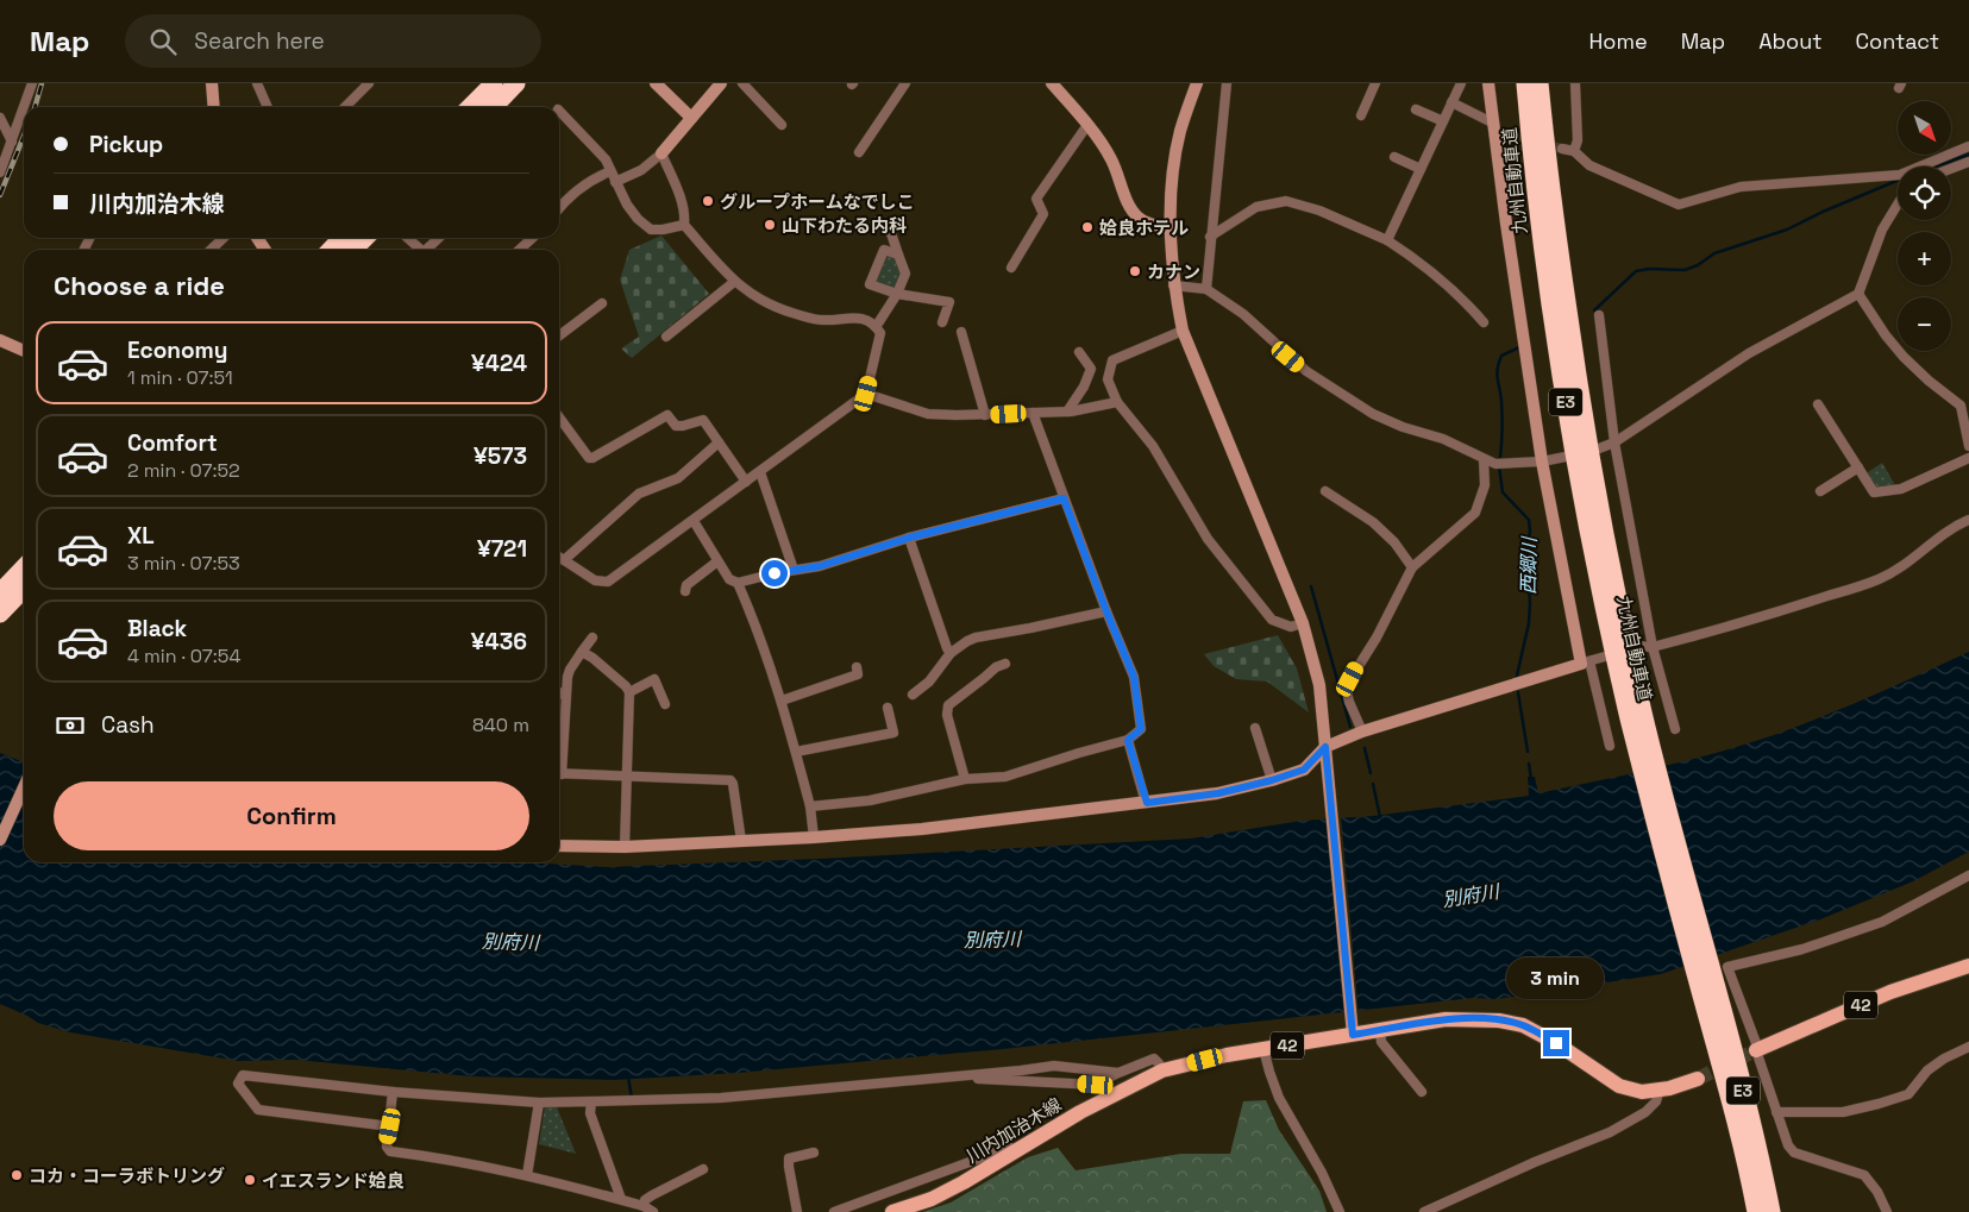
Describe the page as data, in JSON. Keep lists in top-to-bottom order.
{
  "streets": {
    "highway": ["九州自動車道", "E3"],
    "main road": ["42", "川内加治木線"]
  },
  "water": ["西郷川", "別府川"],
  "places": [
    "グループホームなでしこ",
    "山下わたる内科",
    "姶良ホテル",
    "カナン",
    "コカ・コーラボトリング",
    "イエスランド姶良"
  ],
  "north": "bottom right",
  "page": {
    "header": "Map",
    "search": "Search here",
    "nav": [
      "Home",
      "Map",
      "About",
      "Contact"
    ],
    "map_buttons": ["+", "−"],
    "banner": ["Pickup", "川内加治木線"],
    "heading": "Choose a ride",
    "list": [
      {
        "name": "Economy",
        "note": "1 min · 07:51",
        "value": "¥424"
      },
      {
        "name": "Comfort",
        "note": "2 min · 07:52",
        "value": "¥573"
      },
      {
        "name": "XL",
        "note": "3 min · 07:53",
        "value": "¥721"
      },
      {
        "name": "Black",
        "note": "4 min · 07:54",
        "value": "¥436"
      }
    ],
    "pay": ["Cash", "840 m"],
    "buttons": "Confirm",
    "bubble": "3 min"
  }
}
